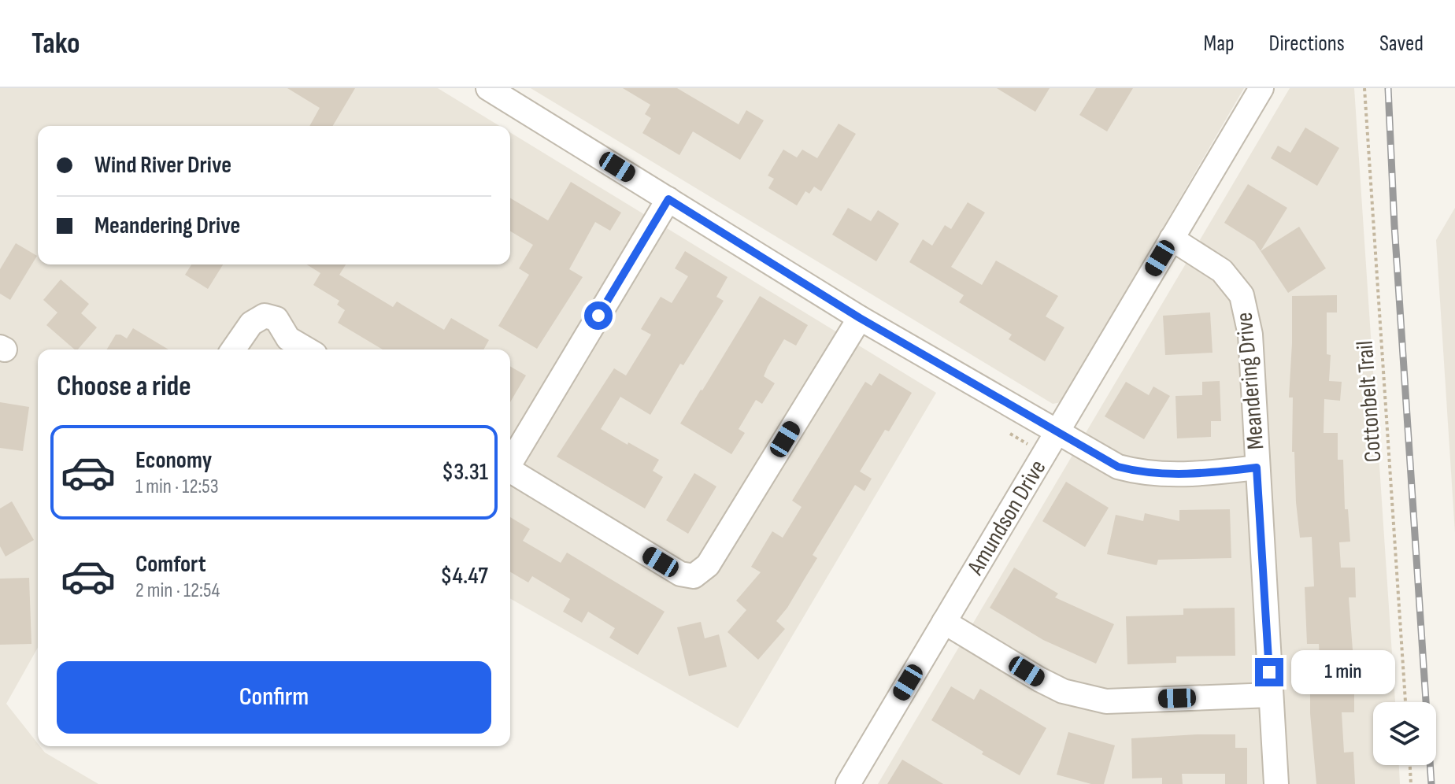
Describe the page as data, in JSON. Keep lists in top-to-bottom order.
{
  "streets": {
    "street": ["Meandering Drive", "Amundson Drive"],
    "path": ["Cottonbelt Trail"]
  },
  "crossings": [
    ["Meandering Drive", "Amundson Drive"]
  ],
  "page": {
    "header": "Tako",
    "nav": ["Map", "Directions", "Saved"],
    "banner": ["Wind River Drive", "Meandering Drive"],
    "heading": "Choose a ride",
    "list": [
      {
        "name": "Economy",
        "note": "1 min · 12:53",
        "value": "$3.31"
      },
      {
        "name": "Comfort",
        "note": "2 min · 12:54",
        "value": "$4.47"
      }
    ],
    "buttons": "Confirm",
    "bubble": "1 min"
  }
}
